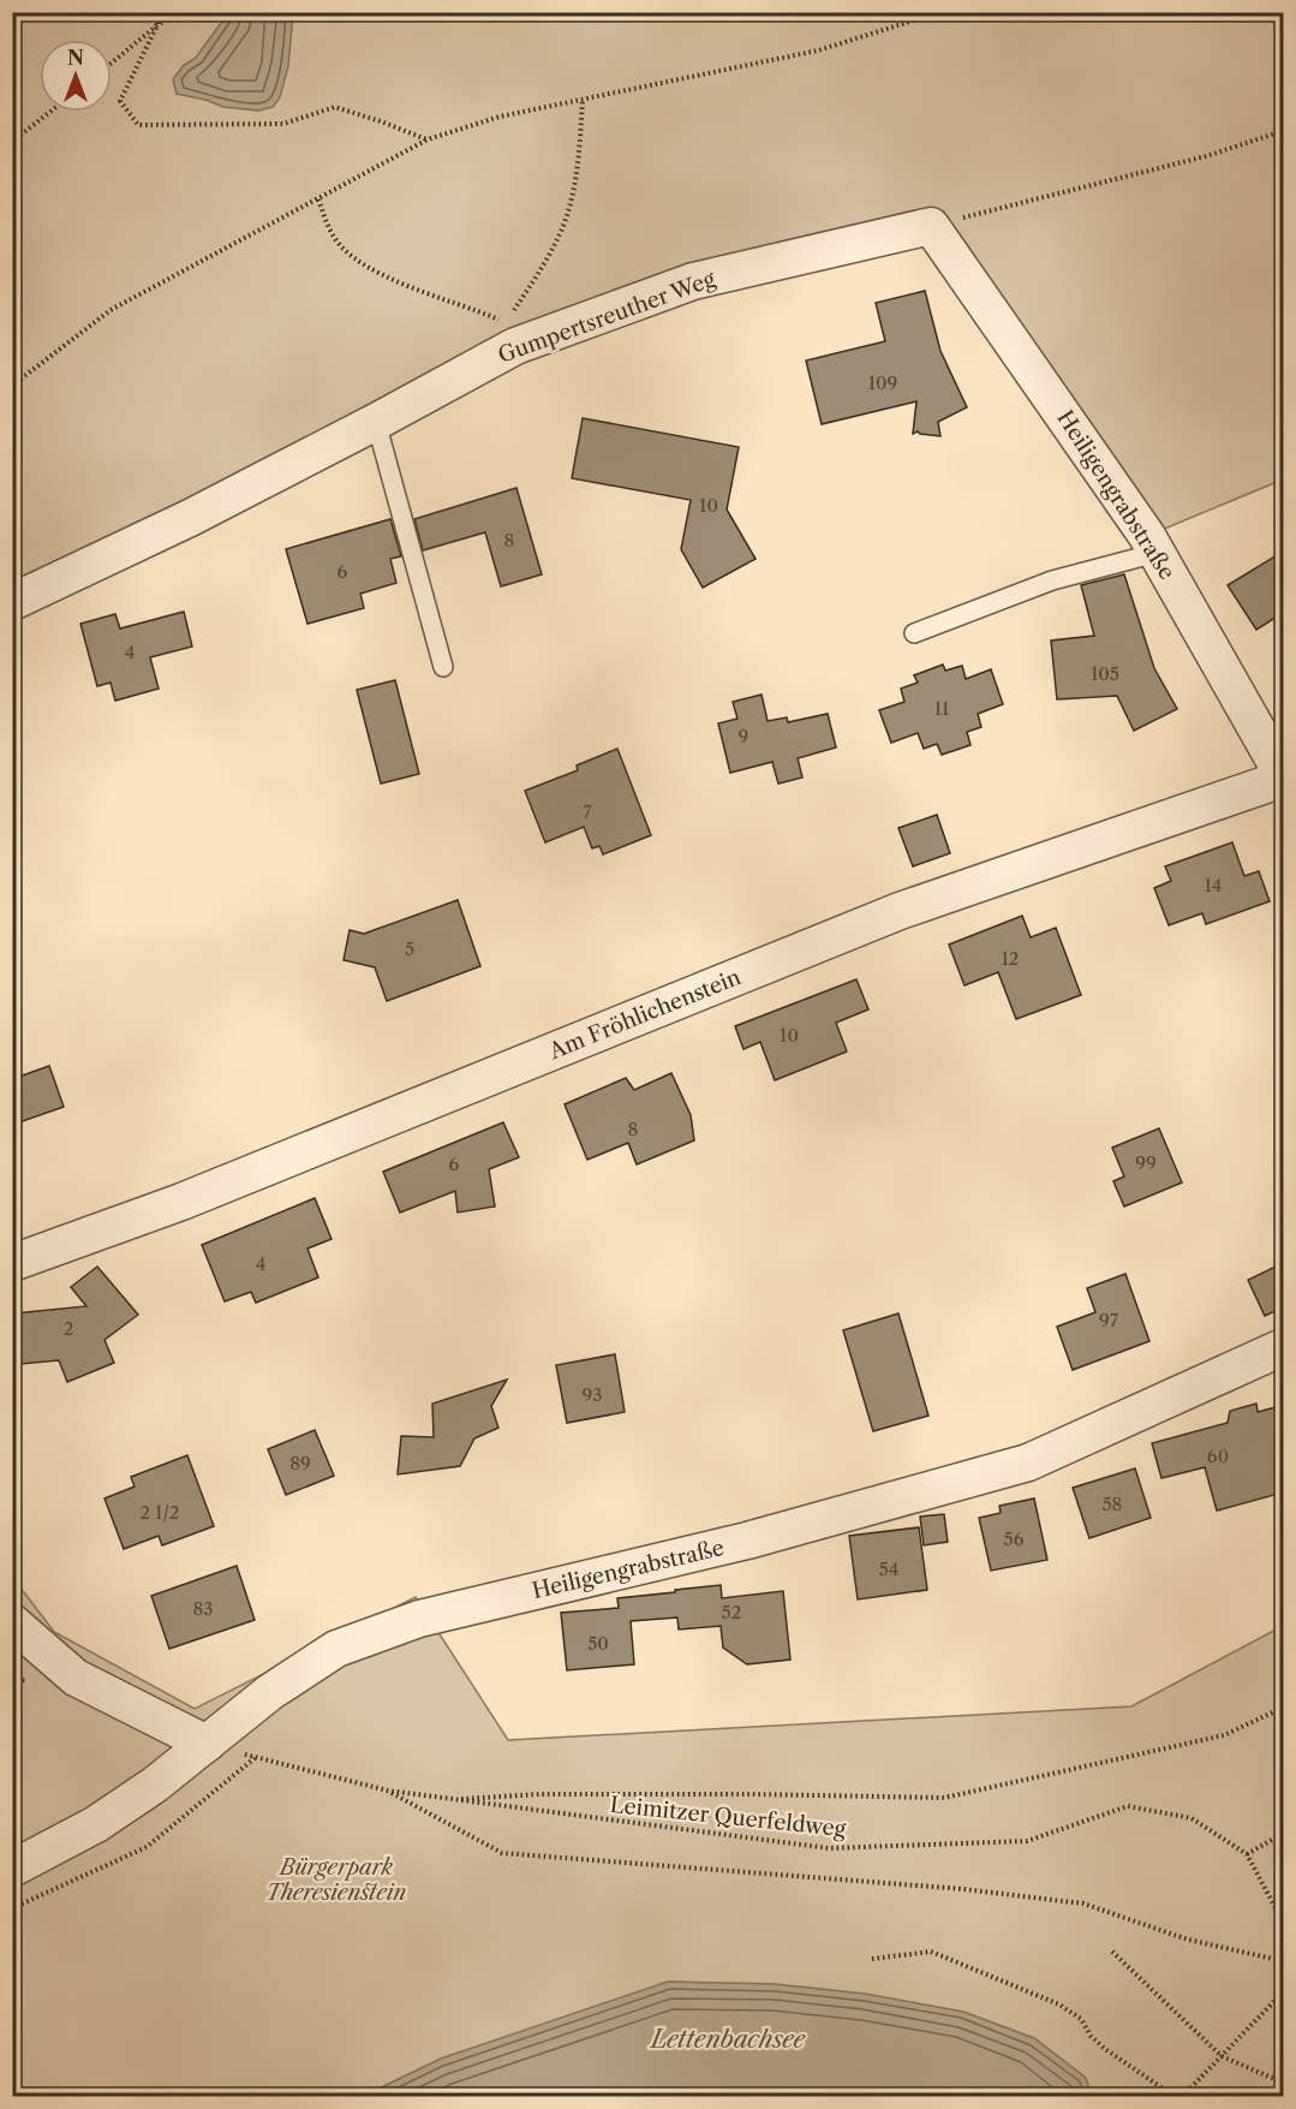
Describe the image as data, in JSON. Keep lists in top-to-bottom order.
{
  "streets": {
    "street": ["Gumpertsreuther Weg", "Heiligengrabstraße", "Am Fröhlichenstein"],
    "path": ["Leimitzer Querfeldweg"]
  },
  "crossings": [
    ["Gumpertsreuther Weg", "Heiligengrabstraße"],
    ["Heiligengrabstraße", "Am Fröhlichenstein"],
    ["Heiligengrabstraße", "Leimitzer Querfeldweg"]
  ],
  "water": ["Lettenbachsee"],
  "parks": ["Bürgerpark Theresienstein"],
  "house_numbers": [
    "109",
    "10",
    "8",
    "6",
    "4",
    "105",
    "11",
    "9",
    "7",
    "14",
    "5",
    "12",
    "10",
    "8",
    "99",
    "6",
    "4",
    "97",
    "2",
    "93",
    "60",
    "89",
    "58",
    "2 1/2",
    "56",
    "54",
    "83",
    "52",
    "50"
  ],
  "north": "top"
}
